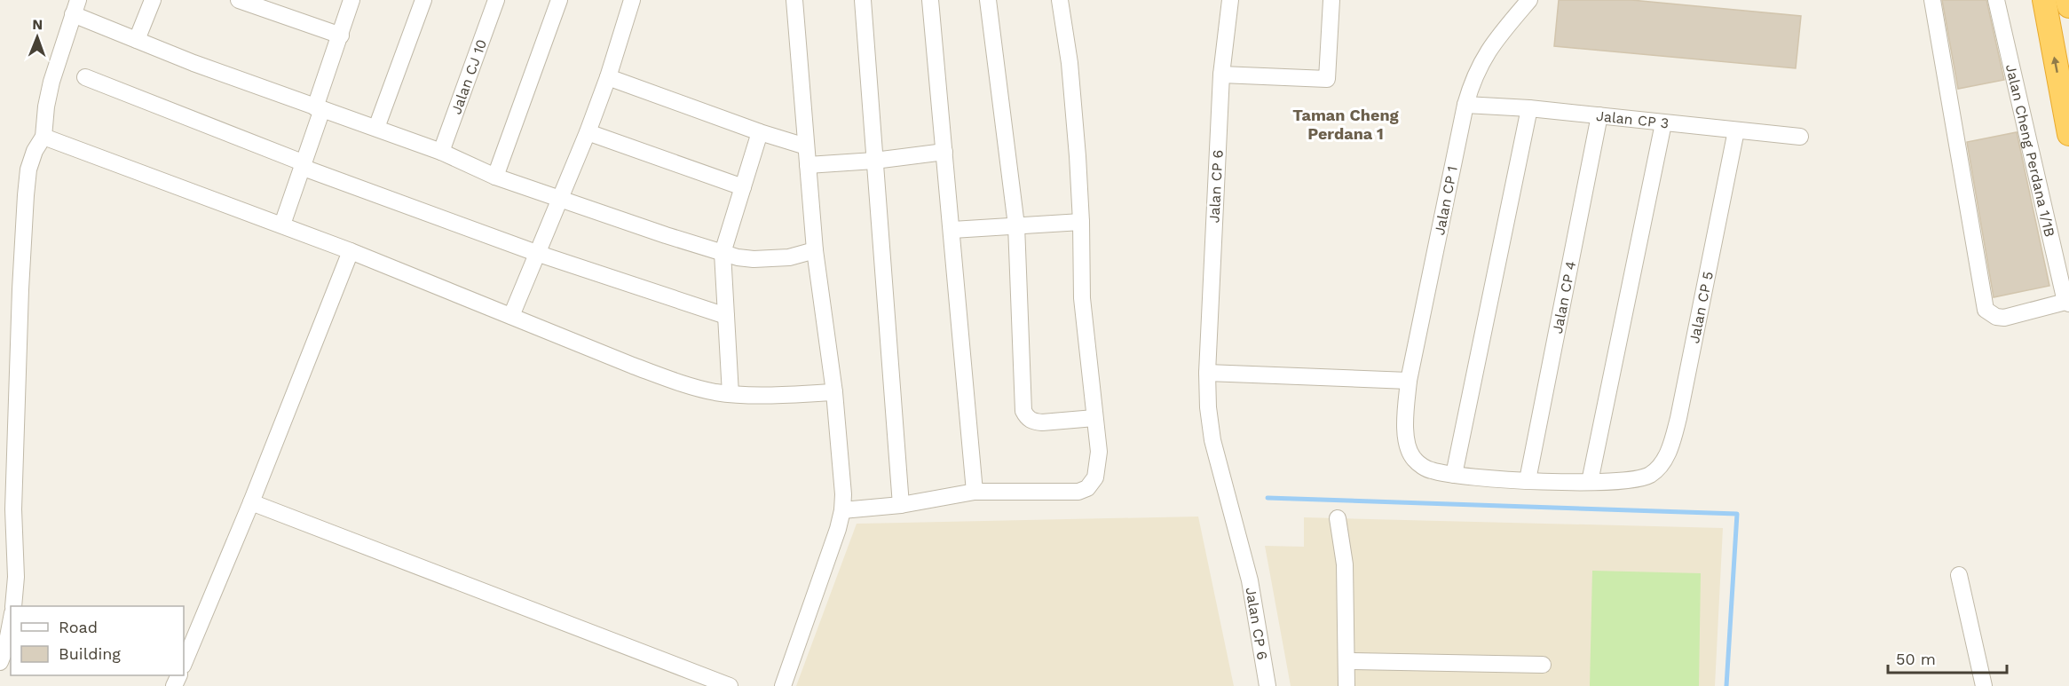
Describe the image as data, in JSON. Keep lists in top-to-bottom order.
{
  "streets": {
    "street": [
      "Jalan CJ 10",
      "Jalan CP 3",
      "Jalan Cheng Perdana 1/1B",
      "Jalan CP 6",
      "Jalan CP 1",
      "Jalan CP 4",
      "Jalan CP 5"
    ]
  },
  "crossings": [
    ["Jalan CP 3", "Jalan CP 1"],
    ["Jalan CP 3", "Jalan CP 4"],
    ["Jalan CP 3", "Jalan CP 5"],
    ["Jalan CP 1", "Jalan CP 4"],
    ["Jalan CP 1", "Jalan CP 5"]
  ],
  "districts": ["Taman Cheng Perdana 1"],
  "legend": ["Road", "Building"],
  "scale_bar": "50 m",
  "north": "top"
}
